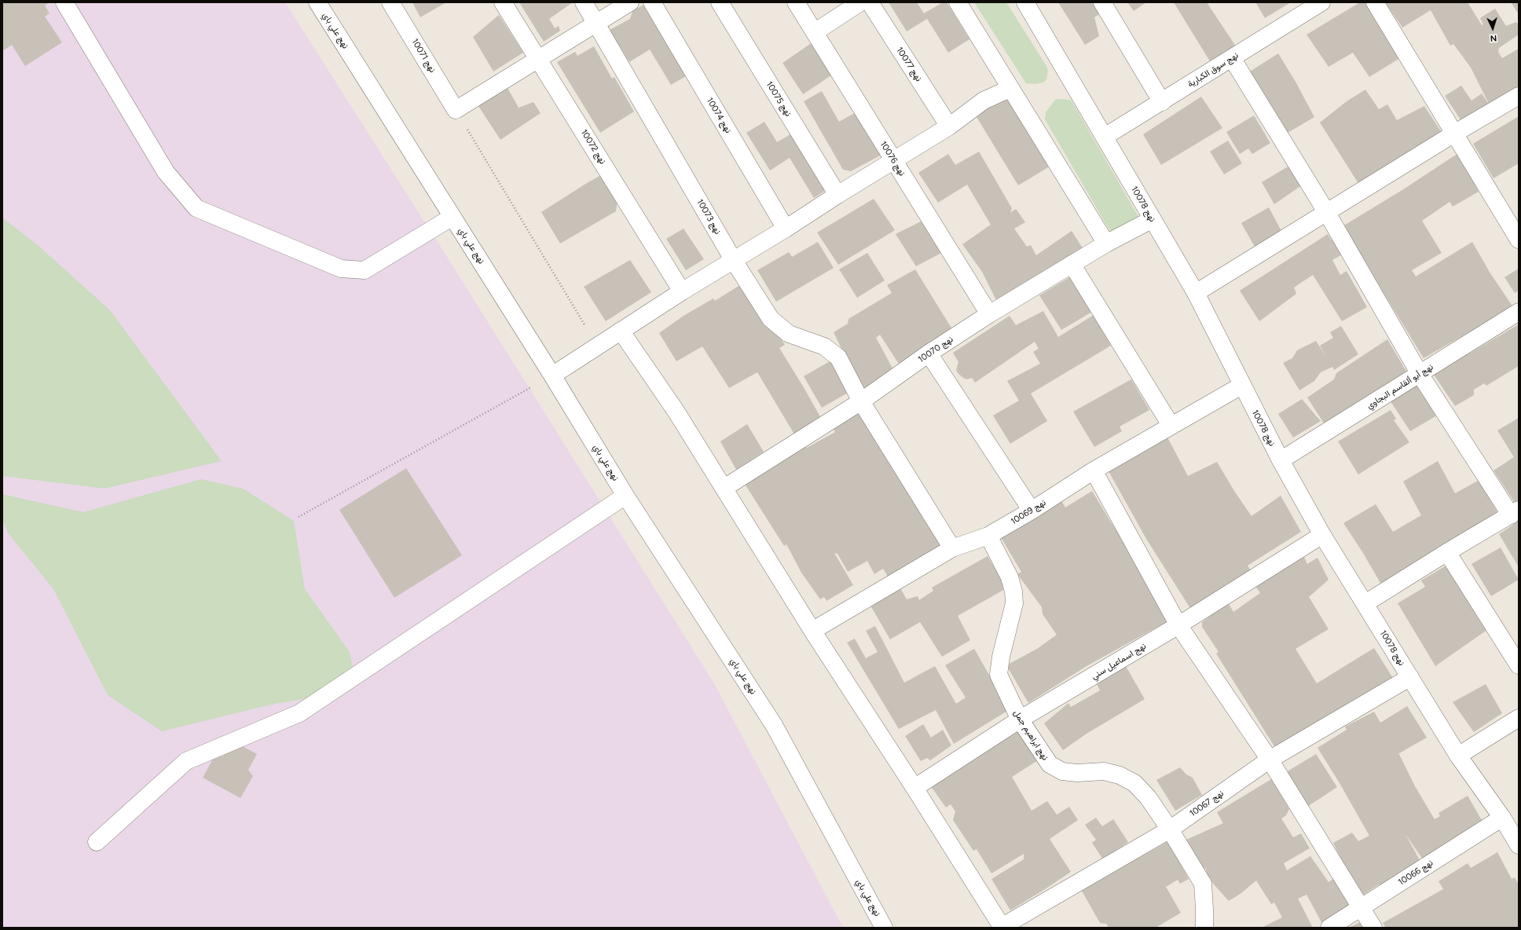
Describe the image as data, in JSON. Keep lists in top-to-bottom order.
{
  "streets": {
    "street": [
      "نهج علي باي",
      "نهج 10071",
      "نهج 10077",
      "نهج سوق الكبارية",
      "نهج 10075",
      "نهج 10074",
      "نهج 10072",
      "نهج 10076",
      "نهج 10078",
      "نهج 10073",
      "نهج 10070",
      "نهج أبو ألقاسم البجاوي",
      "نهج 10069",
      "نهج اسماعيل سني",
      "نهج ابراهيم جمل",
      "نهج 10067",
      "نهج 10066"
    ]
  },
  "crossings": [
    ["نهج سوق الكبارية", "نهج 10078"],
    ["نهج 10076", "نهج 10070"],
    ["نهج 10078", "نهج 10070"],
    ["نهج 10078", "نهج أبو ألقاسم البجاوي"],
    ["نهج 10078", "نهج 10069"],
    ["نهج 10078", "نهج اسماعيل سني"],
    ["نهج 10078", "نهج 10067"],
    ["نهج 10078", "نهج 10066"],
    ["نهج 10073", "نهج 10070"],
    ["نهج 10073", "نهج 10069"],
    ["نهج 10069", "نهج ابراهيم جمل"],
    ["نهج اسماعيل سني", "نهج ابراهيم جمل"],
    ["نهج ابراهيم جمل", "نهج 10067"]
  ],
  "north": "bottom"
}
